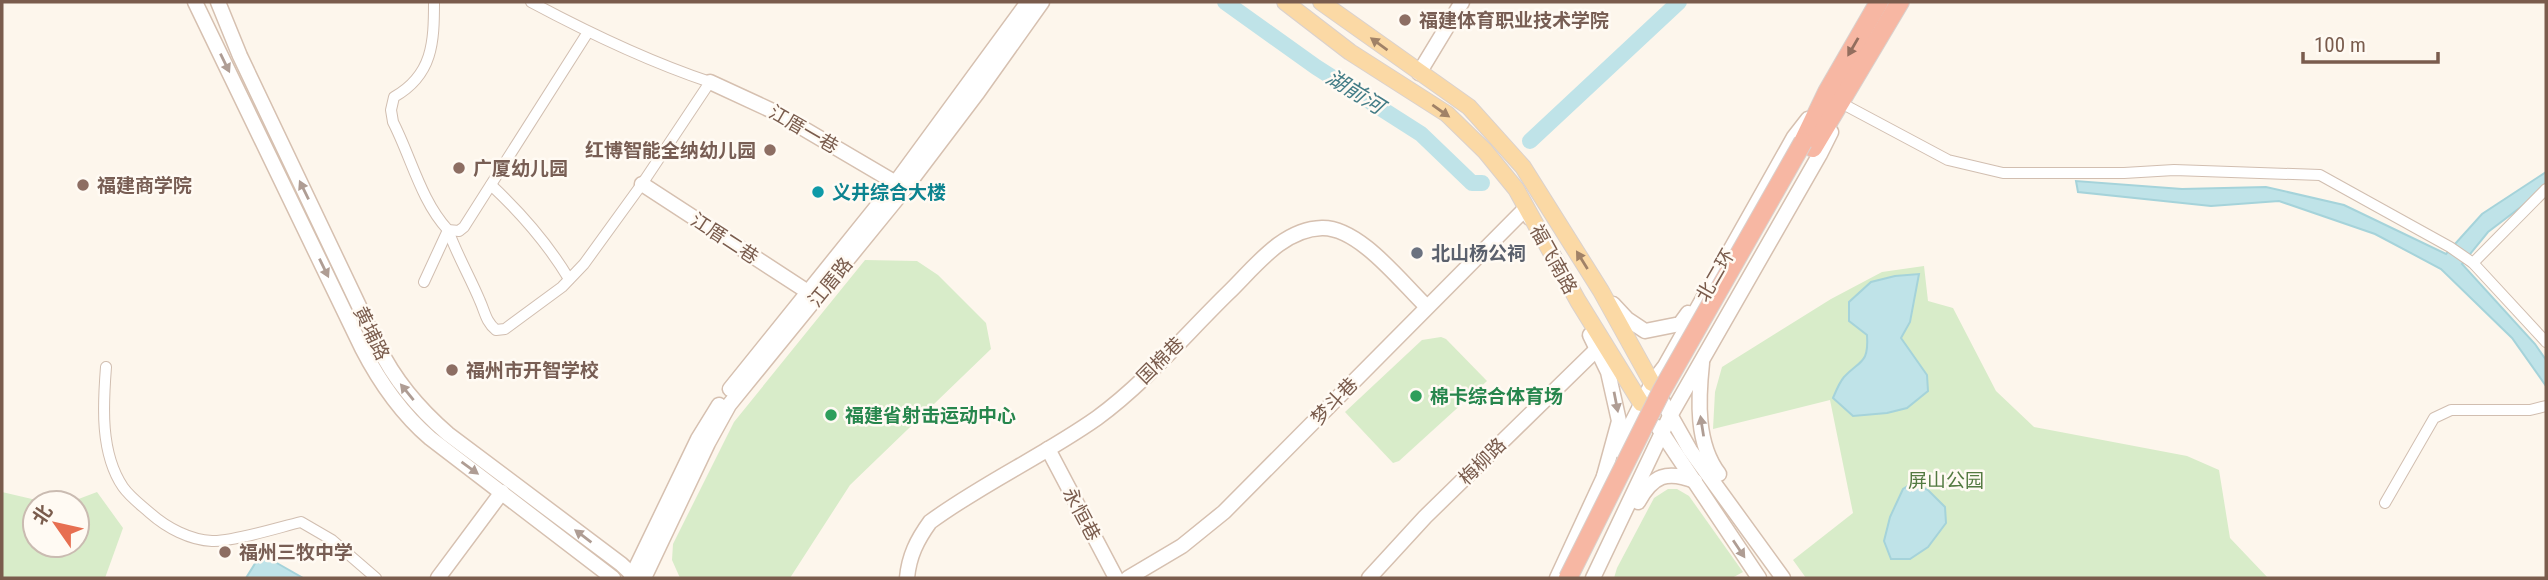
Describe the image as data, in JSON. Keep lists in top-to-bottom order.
{
  "streets": {
    "highway": ["北二环"],
    "main road": [
      "江厝一巷",
      "江厝二巷",
      "福飞南路",
      "江厝路",
      "黄埔路",
      "国棉巷",
      "梦斗巷",
      "梅柳路",
      "永恒巷"
    ]
  },
  "crossings": [
    ["江厝一巷", "江厝路"],
    ["江厝二巷", "江厝路"],
    ["福飞南路", "梦斗巷"],
    ["江厝路", "黄埔路"],
    ["国棉巷", "梦斗巷"],
    ["国棉巷", "永恒巷"]
  ],
  "water": ["湖前河"],
  "parks": ["屏山公园"],
  "places": [
    "福建体育职业技术学院",
    "红博智能全纳幼儿园",
    "广厦幼儿园",
    "福建商学院",
    "义井综合大楼",
    "北山杨公祠",
    "福州市开智学校",
    "棉卡综合体育场",
    "福建省射击运动中心",
    "福州三牧中学"
  ],
  "scale_bar": "100 m",
  "north": "top left"
}
